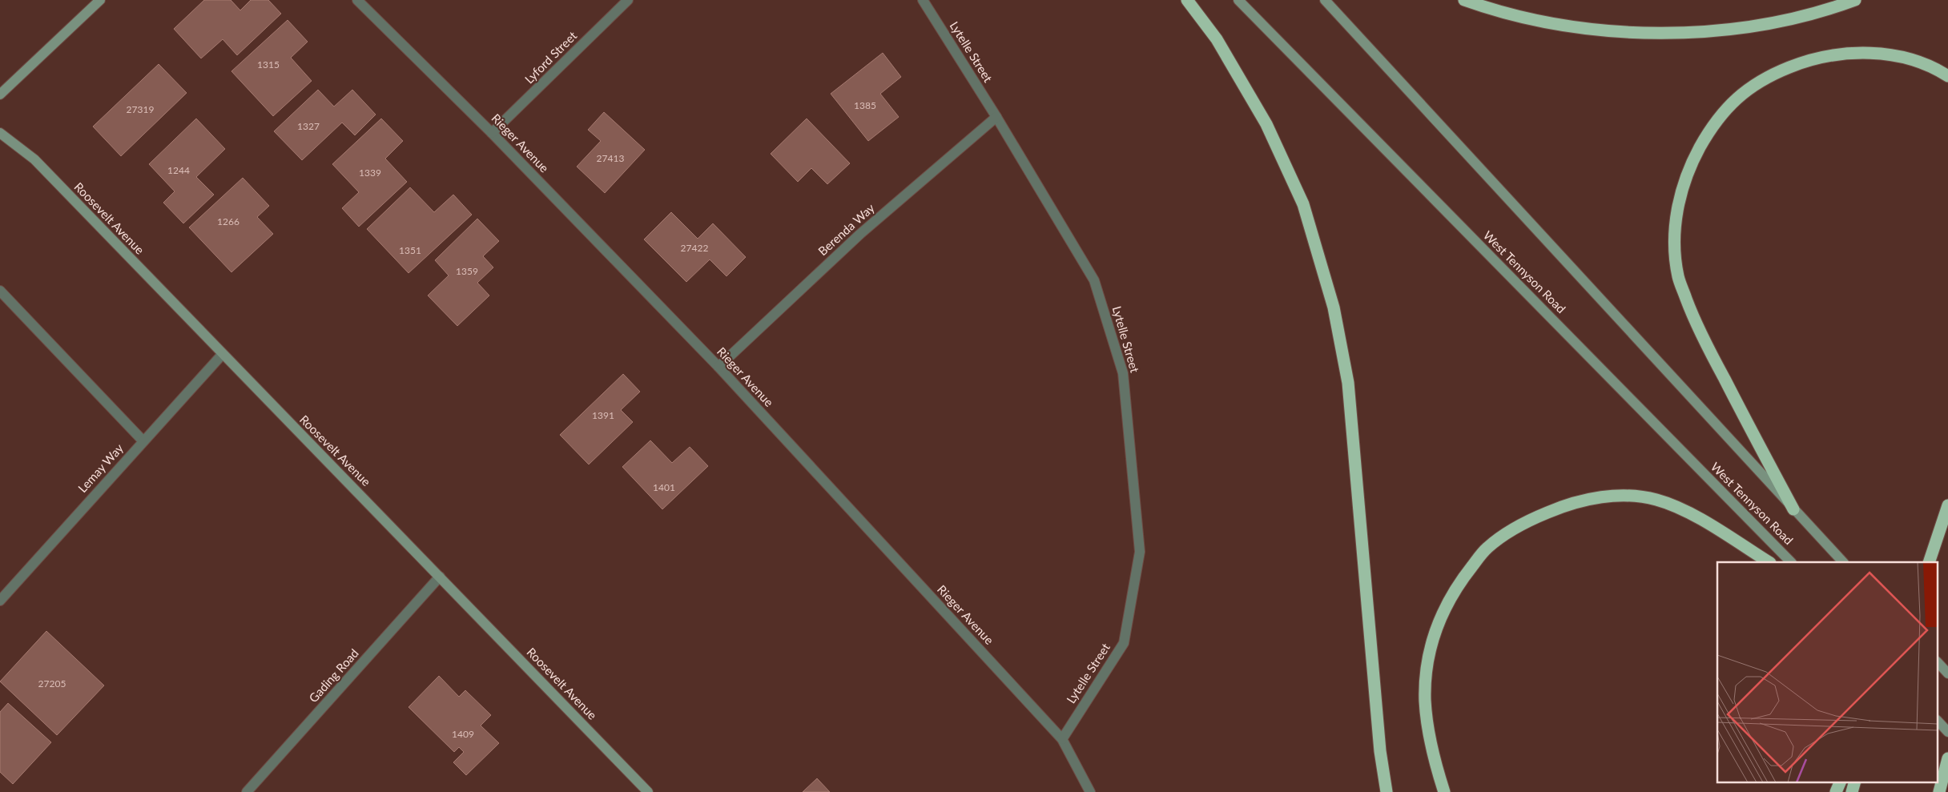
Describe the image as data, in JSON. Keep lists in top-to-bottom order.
{
  "streets": {
    "main road": ["Roosevelt Avenue", "West Tennyson Road"],
    "street": [
      "Lytelle Street",
      "Lyford Street",
      "Rieger Avenue",
      "Berenda Way",
      "Lemay Way",
      "Gading Road"
    ]
  },
  "crossings": [
    ["Lytelle Street", "Rieger Avenue"],
    ["Lytelle Street", "Berenda Way"],
    ["Lyford Street", "Rieger Avenue"],
    ["Rieger Avenue", "Berenda Way"],
    ["Roosevelt Avenue", "Lemay Way"],
    ["Roosevelt Avenue", "Gading Road"]
  ],
  "house_numbers": [
    "1315",
    "1385",
    "27319",
    "1327",
    "27413",
    "1244",
    "1339",
    "1266",
    "27422",
    "1351",
    "1359",
    "1391",
    "1401",
    "27205",
    "1409"
  ]
}
